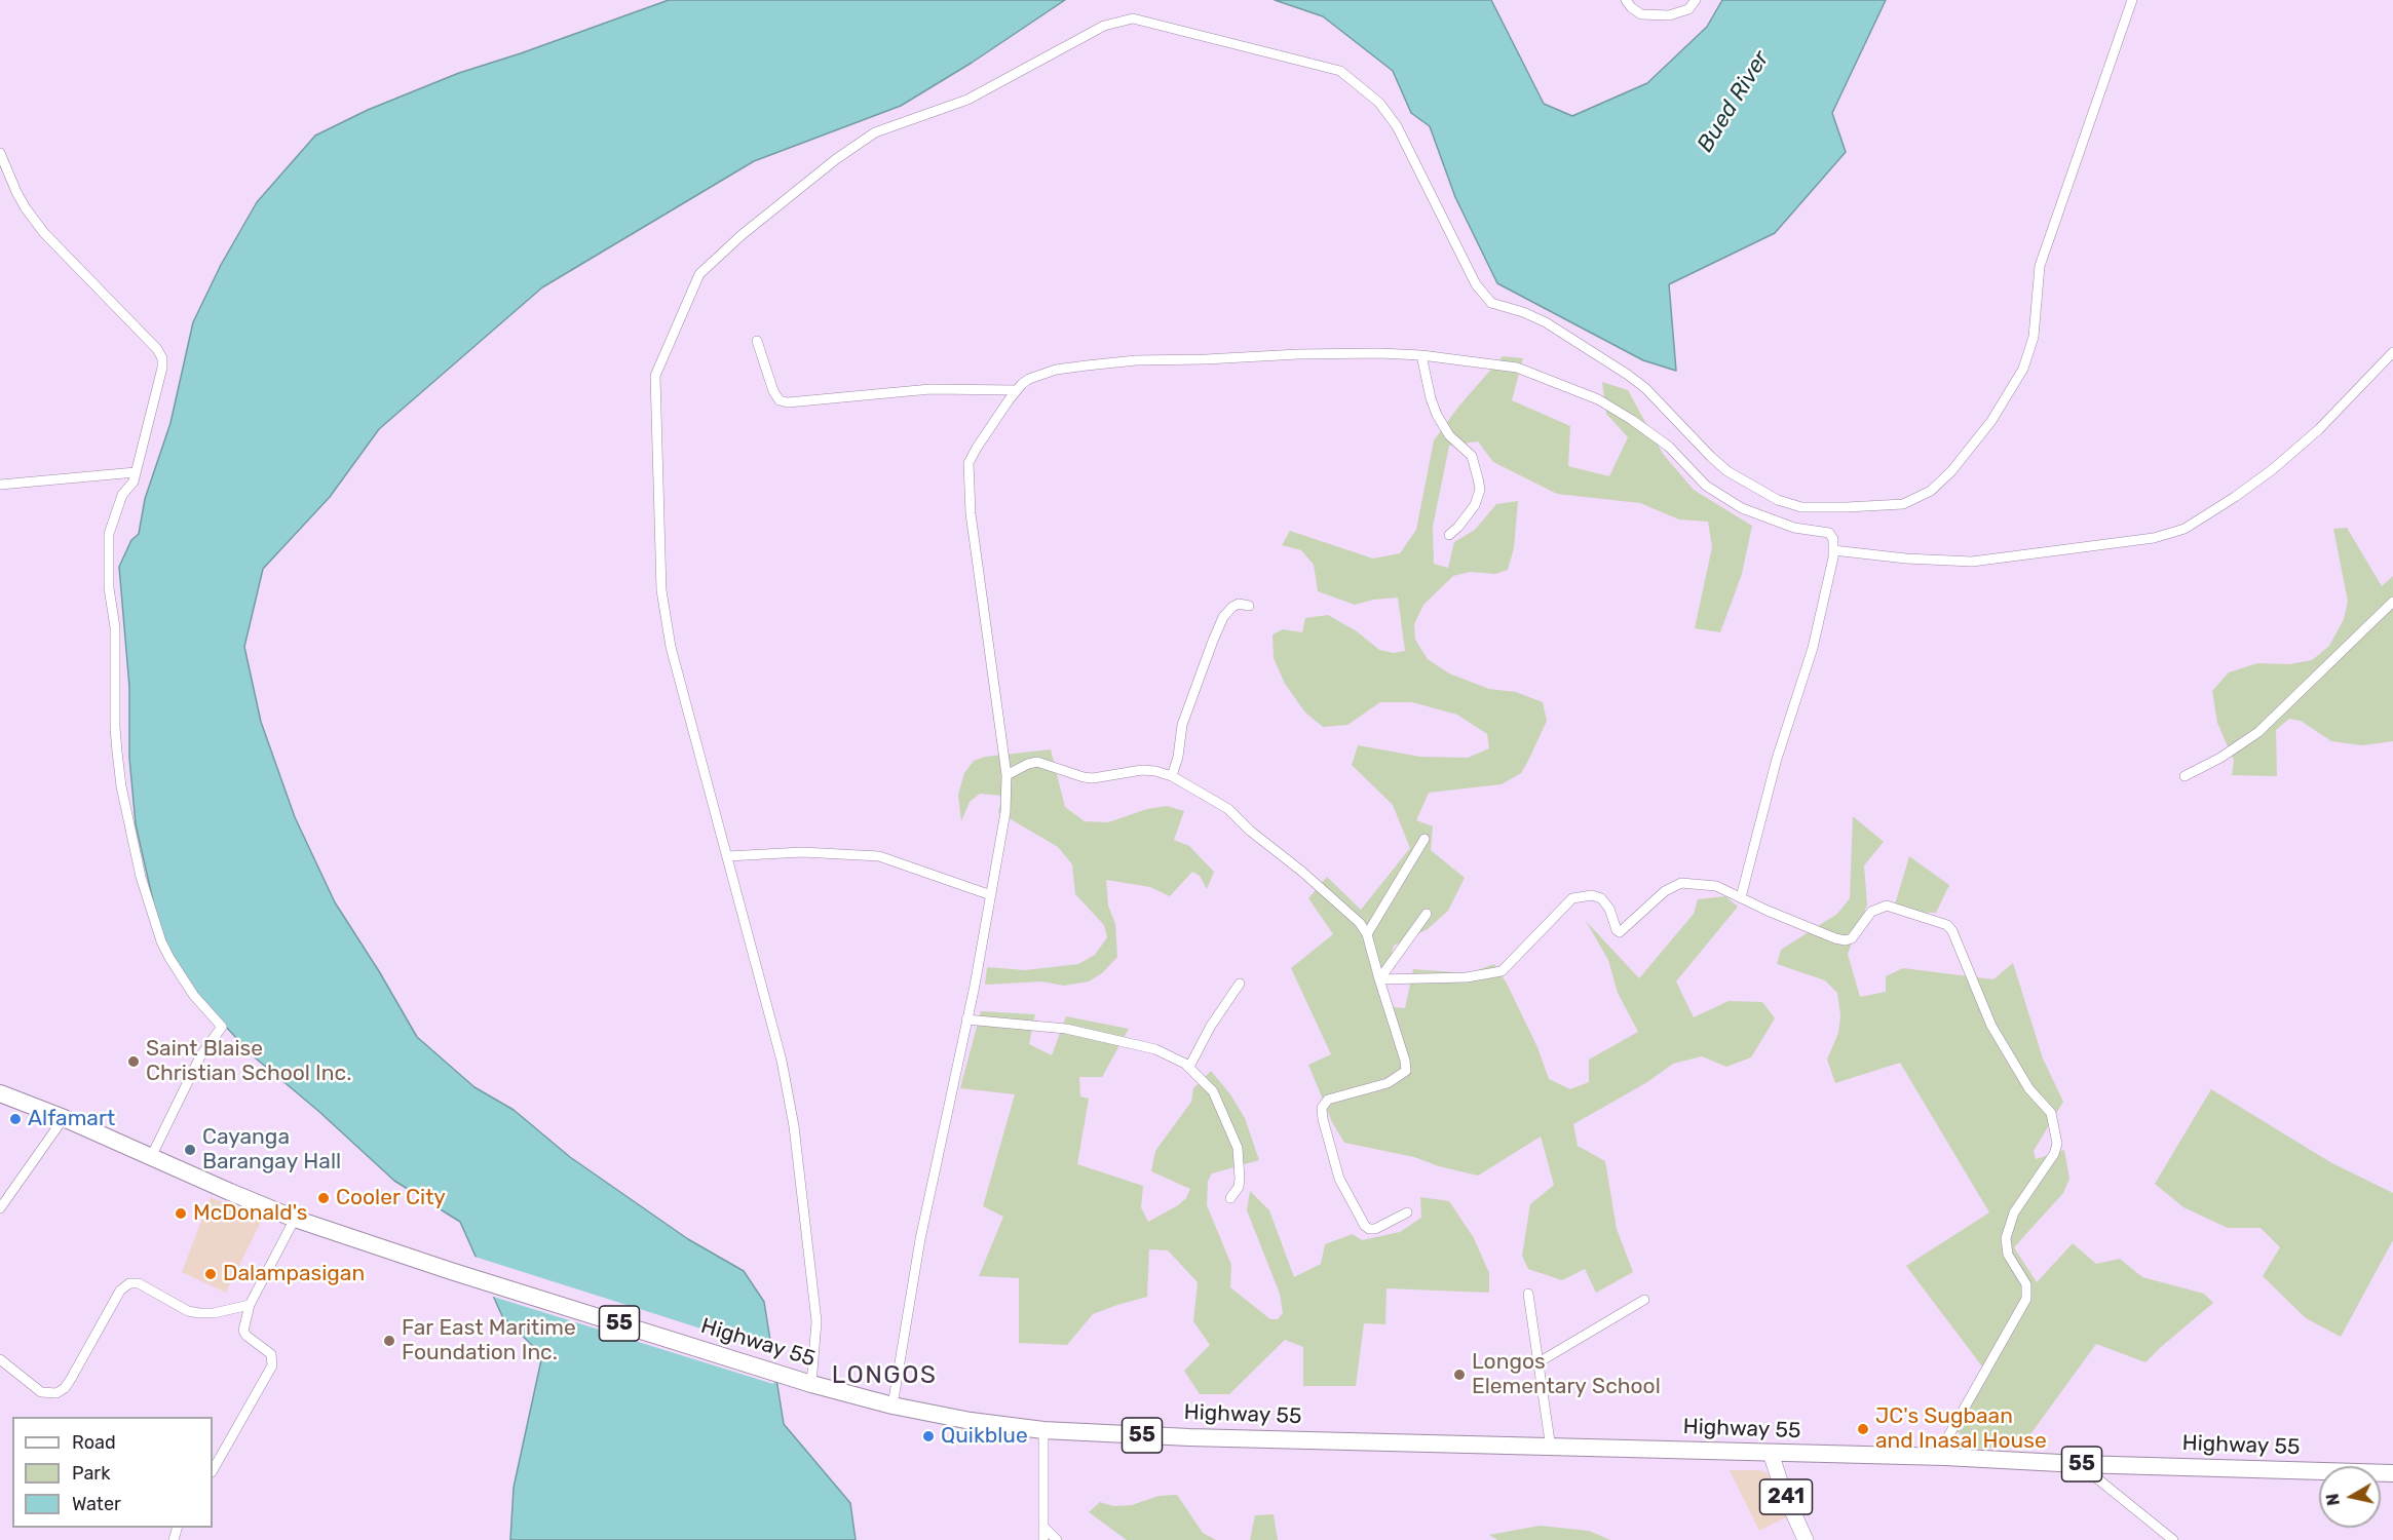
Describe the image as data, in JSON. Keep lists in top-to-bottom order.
{
  "streets": {
    "highway": ["55", "Highway 55"],
    "main road": ["241"]
  },
  "crossings": [
    ["Highway 55", "241"]
  ],
  "districts": ["LONGOS"],
  "water": ["Bued River"],
  "places": [
    "Saint Blaise Christian School Inc.",
    "Alfamart",
    "Cayanga Barangay Hall",
    "Cooler City",
    "McDonald's",
    "Dalampasigan",
    "Far East Maritime Foundation Inc.",
    "Longos Elementary School",
    "JC's Sugbaan and Inasal House",
    "Quikblue"
  ],
  "legend": ["Road", "Park", "Water"],
  "north": "left"
}
